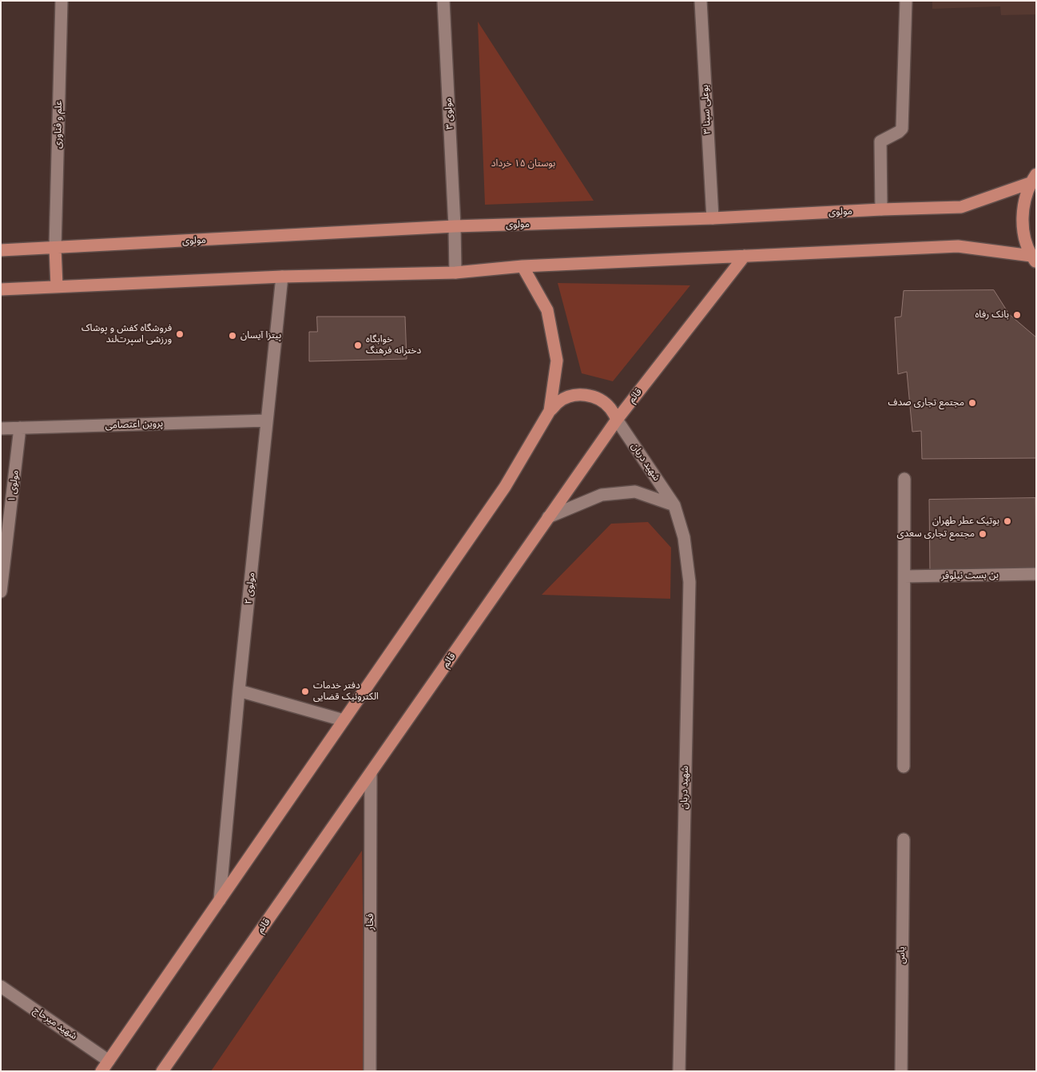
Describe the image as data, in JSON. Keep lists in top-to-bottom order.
{
  "streets": {
    "main road": ["مولوی", "قائم"],
    "street": [
      "بوعلی سینا ۳",
      "مولوی ۳",
      "علم و فناوری",
      "پروین اعتصامی",
      "شهید دربان",
      "مولوی ۱",
      "بن بست نیلوفر",
      "مولوی ۲",
      "فخار",
      "یاس",
      "شهید میرحاج"
    ]
  },
  "crossings": [
    ["بوعلی سینا ۳", "مولوی"],
    ["مولوی ۳", "مولوی"],
    ["علم و فناوری", "مولوی"],
    ["قائم", "شهید دربان"],
    ["قائم", "فخار"],
    ["پروین اعتصامی", "مولوی ۱"],
    ["پروین اعتصامی", "مولوی ۲"]
  ],
  "parks": ["بوستان ۱۵ خرداد"],
  "places": [
    "بانک رفاه",
    "فروشگاه کفش و پوشاک ورزشی اسپرت‌لند",
    "پیتزا آیسان",
    "خوابگاه دخترانه فرهنگ",
    "مجتمع تجاری صدف",
    "بوتیک عطر طهران",
    "مجتمع تجاری سعدی",
    "دفتر خدمات الکترونیک قضایی"
  ]
}
